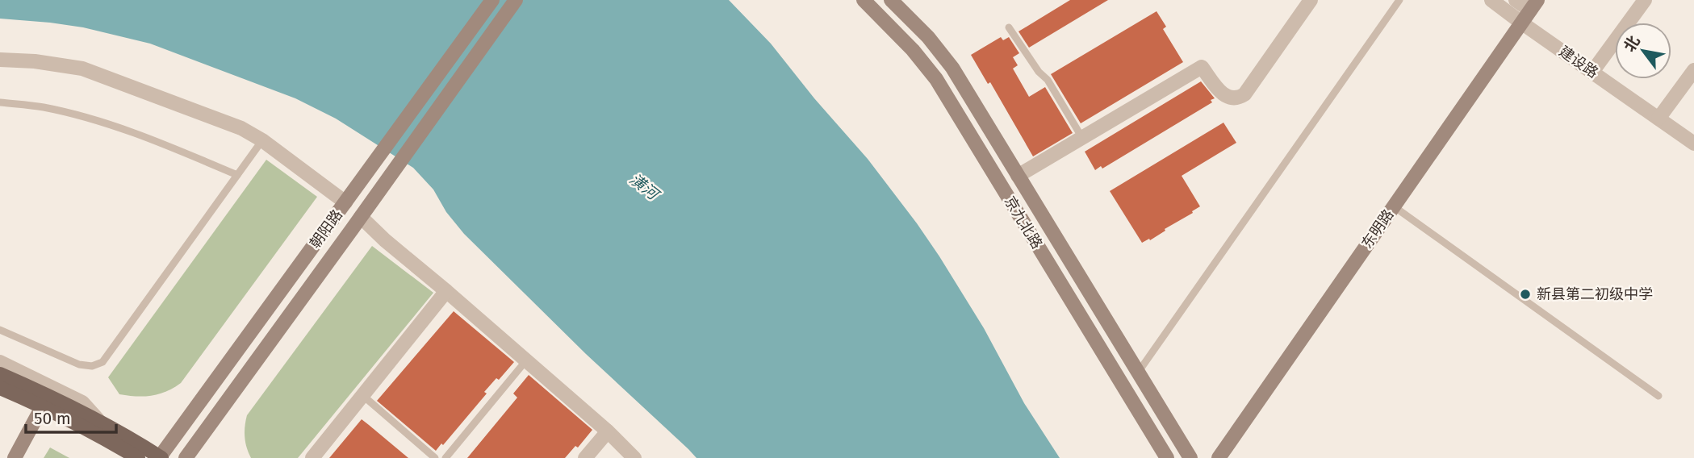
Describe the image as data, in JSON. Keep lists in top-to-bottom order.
{
  "streets": {
    "main road": ["京九北路", "朝阳路", "东明路"],
    "street": ["建设路"]
  },
  "crossings": [
    ["建设路", "东明路"]
  ],
  "water": ["潢河"],
  "places": ["新县第二初级中学"],
  "scale_bar": "50 m",
  "north": "top left"
}
